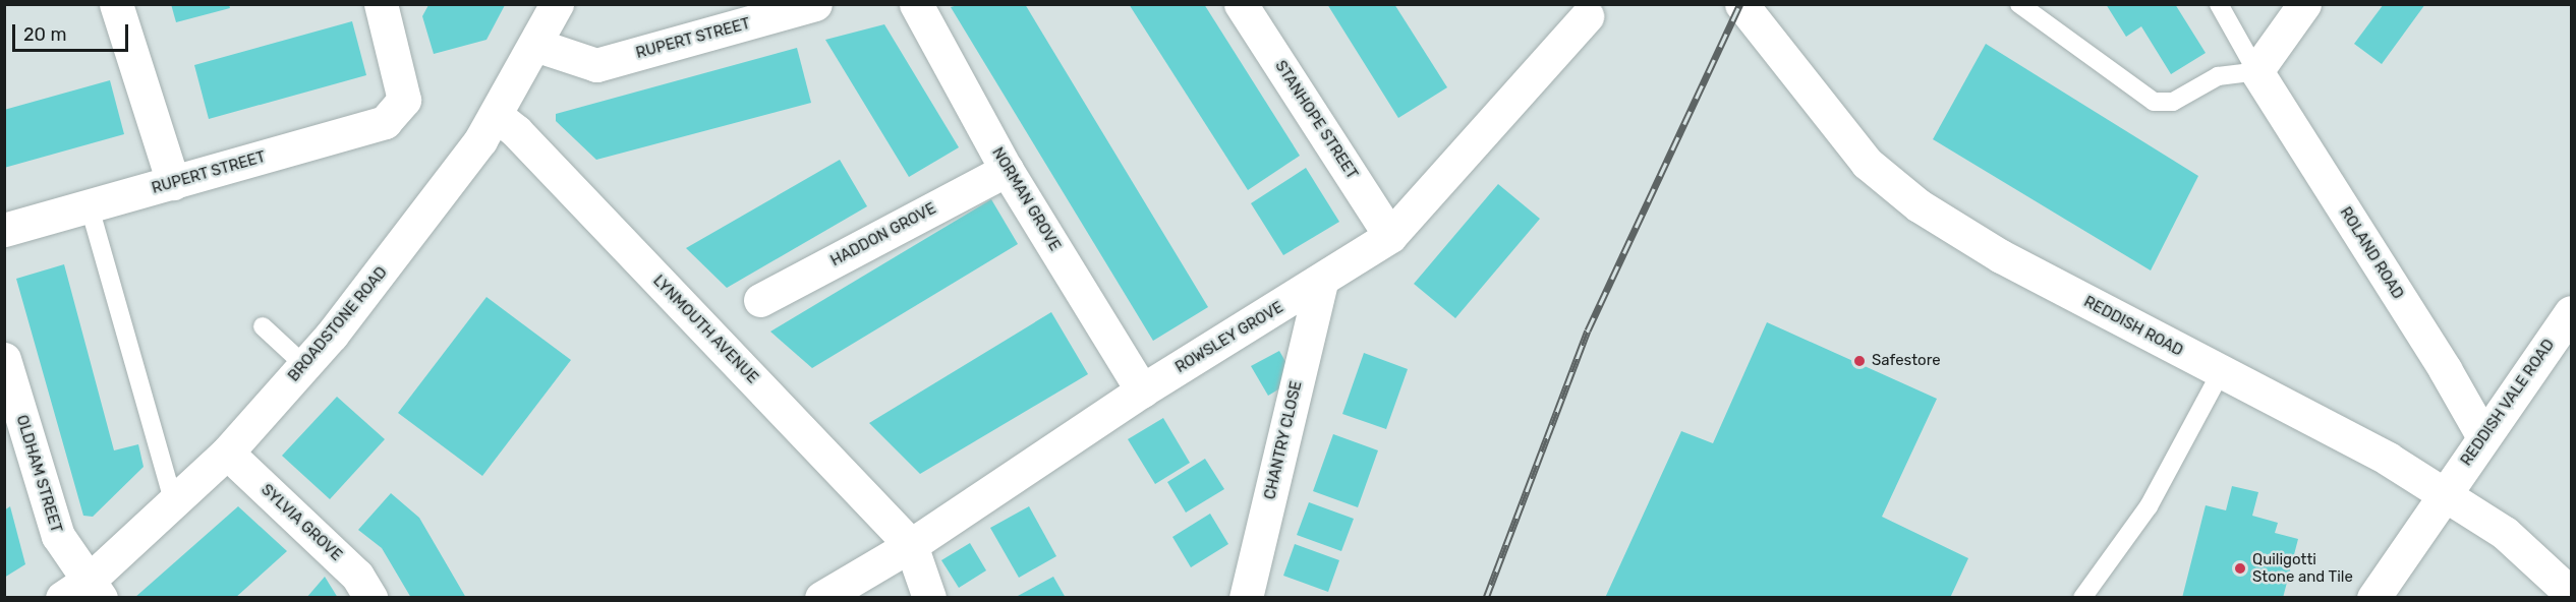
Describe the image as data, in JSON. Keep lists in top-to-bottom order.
{
  "streets": {
    "street": [
      "RUPERT STREET",
      "STANHOPE STREET",
      "NORMAN GROVE",
      "HADDON GROVE",
      "ROLAND ROAD",
      "BROADSTONE ROAD",
      "REDDISH ROAD",
      "LYNMOUTH AVENUE",
      "ROWSLEY GROVE",
      "REDDISH VALE ROAD",
      "CHANTRY CLOSE",
      "OLDHAM STREET",
      "SYLVIA GROVE"
    ]
  },
  "crossings": [
    ["RUPERT STREET", "BROADSTONE ROAD"],
    ["STANHOPE STREET", "ROWSLEY GROVE"],
    ["NORMAN GROVE", "HADDON GROVE"],
    ["NORMAN GROVE", "ROWSLEY GROVE"],
    ["ROLAND ROAD", "REDDISH VALE ROAD"],
    ["BROADSTONE ROAD", "LYNMOUTH AVENUE"],
    ["BROADSTONE ROAD", "OLDHAM STREET"],
    ["BROADSTONE ROAD", "SYLVIA GROVE"],
    ["REDDISH ROAD", "REDDISH VALE ROAD"],
    ["LYNMOUTH AVENUE", "ROWSLEY GROVE"],
    ["ROWSLEY GROVE", "CHANTRY CLOSE"]
  ],
  "places": ["Safestore", "Quiligotti Stone and Tile"],
  "scale_bar": "20 m"
}
